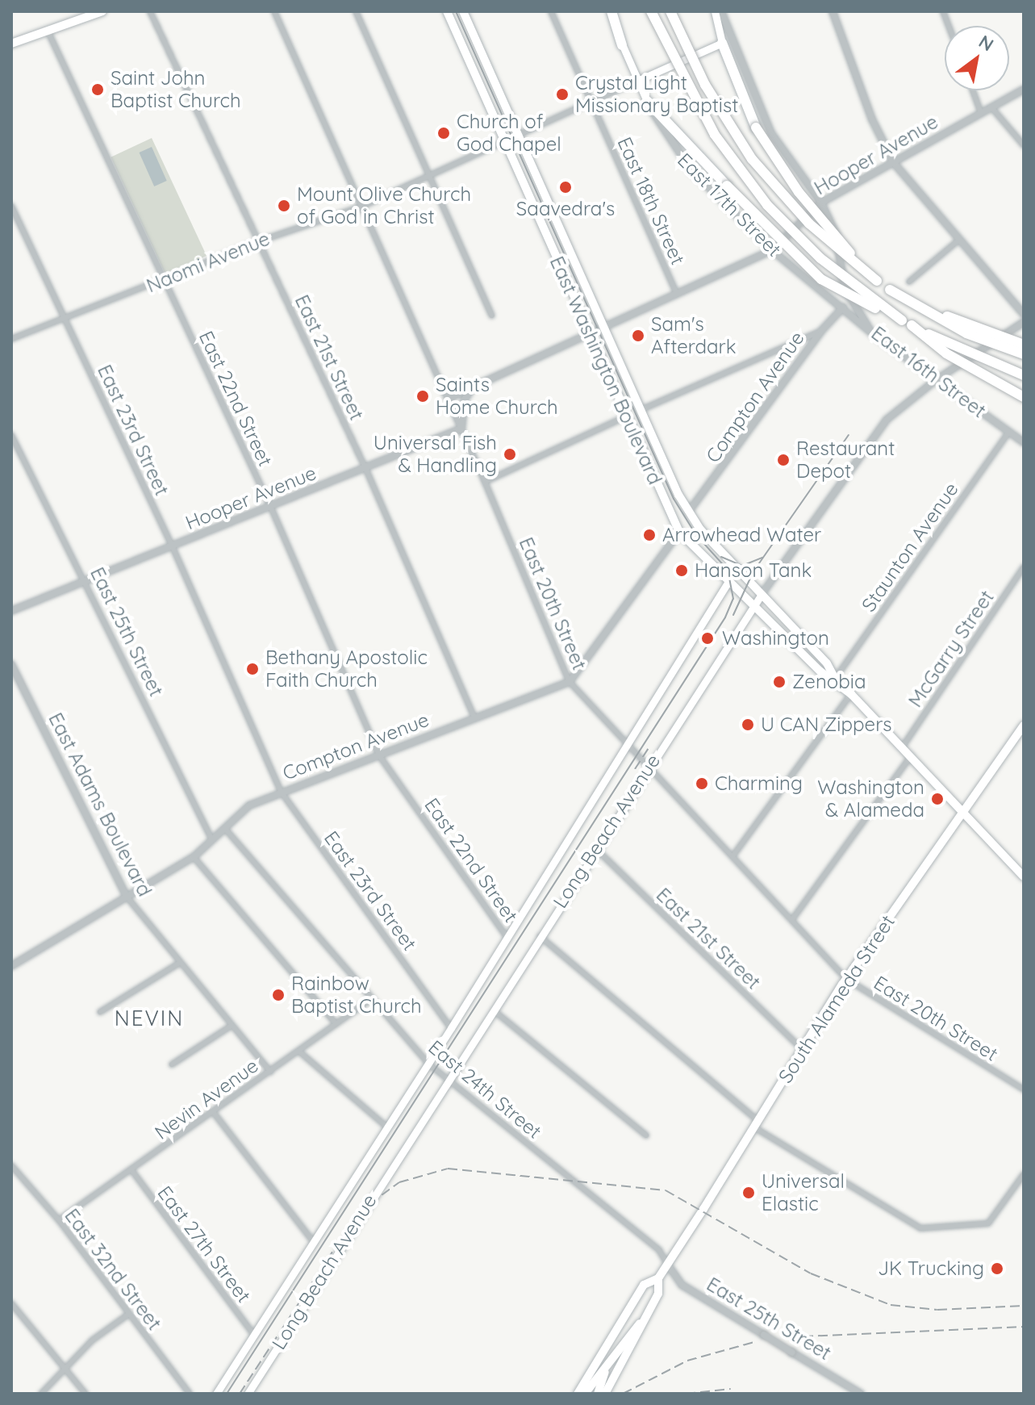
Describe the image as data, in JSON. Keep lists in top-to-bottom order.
{
  "streets": {
    "main road": [
      "East 17th Street",
      "Naomi Avenue",
      "East Washington Boulevard",
      "Long Beach Avenue",
      "South Alameda Street"
    ],
    "street": [
      "Hooper Avenue",
      "East 18th Street",
      "East 21st Street",
      "East 16th Street",
      "Compton Avenue",
      "East 22nd Street",
      "East 23rd Street",
      "Staunton Avenue",
      "East 20th Street",
      "East 25th Street",
      "McGarry Street",
      "East Adams Boulevard",
      "East 24th Street",
      "Nevin Avenue",
      "East 27th Street",
      "East 32nd Street"
    ]
  },
  "crossings": [
    ["Hooper Avenue", "East 18th Street"],
    ["Hooper Avenue", "East 17th Street"],
    ["Hooper Avenue", "East 21st Street"],
    ["Hooper Avenue", "East Washington Boulevard"],
    ["Hooper Avenue", "East 16th Street"],
    ["Hooper Avenue", "East 22nd Street"],
    ["Hooper Avenue", "East 23rd Street"],
    ["Hooper Avenue", "East 20th Street"],
    ["Hooper Avenue", "East 25th Street"],
    ["East 18th Street", "Naomi Avenue"],
    ["East 17th Street", "Naomi Avenue"],
    ["East 17th Street", "East 16th Street"],
    ["East 17th Street", "Compton Avenue"],
    ["Naomi Avenue", "East 21st Street"],
    ["Naomi Avenue", "East Washington Boulevard"],
    ["Naomi Avenue", "East 22nd Street"],
    ["Naomi Avenue", "East 23rd Street"],
    ["Naomi Avenue", "East 20th Street"],
    ["East 21st Street", "Compton Avenue"],
    ["East 21st Street", "Long Beach Avenue"],
    ["East 21st Street", "South Alameda Street"],
    ["East Washington Boulevard", "Compton Avenue"],
    ["East Washington Boulevard", "Staunton Avenue"],
    ["East Washington Boulevard", "McGarry Street"],
    ["East Washington Boulevard", "Long Beach Avenue"],
    ["East Washington Boulevard", "South Alameda Street"],
    ["East 16th Street", "Compton Avenue"],
    ["East 16th Street", "Staunton Avenue"],
    ["East 16th Street", "Long Beach Avenue"],
    ["Compton Avenue", "East 22nd Street"],
    ["Compton Avenue", "East 23rd Street"],
    ["Compton Avenue", "East 20th Street"],
    ["Compton Avenue", "East 25th Street"],
    ["Compton Avenue", "East Adams Boulevard"],
    ["Compton Avenue", "East 24th Street"],
    ["East 22nd Street", "Long Beach Avenue"],
    ["East 22nd Street", "South Alameda Street"],
    ["East 23rd Street", "Long Beach Avenue"],
    ["East 20th Street", "Long Beach Avenue"],
    ["East 20th Street", "South Alameda Street"],
    ["East 25th Street", "South Alameda Street"],
    ["East 25th Street", "East 24th Street"],
    ["East Adams Boulevard", "Nevin Avenue"],
    ["Long Beach Avenue", "East 24th Street"],
    ["Long Beach Avenue", "East 27th Street"],
    ["South Alameda Street", "East 24th Street"],
    ["East 24th Street", "Nevin Avenue"],
    ["Nevin Avenue", "East 27th Street"],
    ["Nevin Avenue", "East 32nd Street"]
  ],
  "districts": ["NEVIN"],
  "places": [
    "Saint John Baptist Church",
    "Crystal Light Missionary Baptist",
    "Church of God Chapel",
    "Saavedra's",
    "Mount Olive Church of God in Christ",
    "Sam's Afterdark",
    "Saints Home Church",
    "Universal Fish & Handling",
    "Restaurant Depot",
    "Arrowhead Water",
    "Hanson Tank",
    "Washington",
    "Bethany Apostolic Faith Church",
    "Zenobia",
    "U CAN Zippers",
    "Charming",
    "Washington & Alameda",
    "Rainbow Baptist Church",
    "Universal Elastic",
    "JK Trucking"
  ],
  "north": "top right"
}
